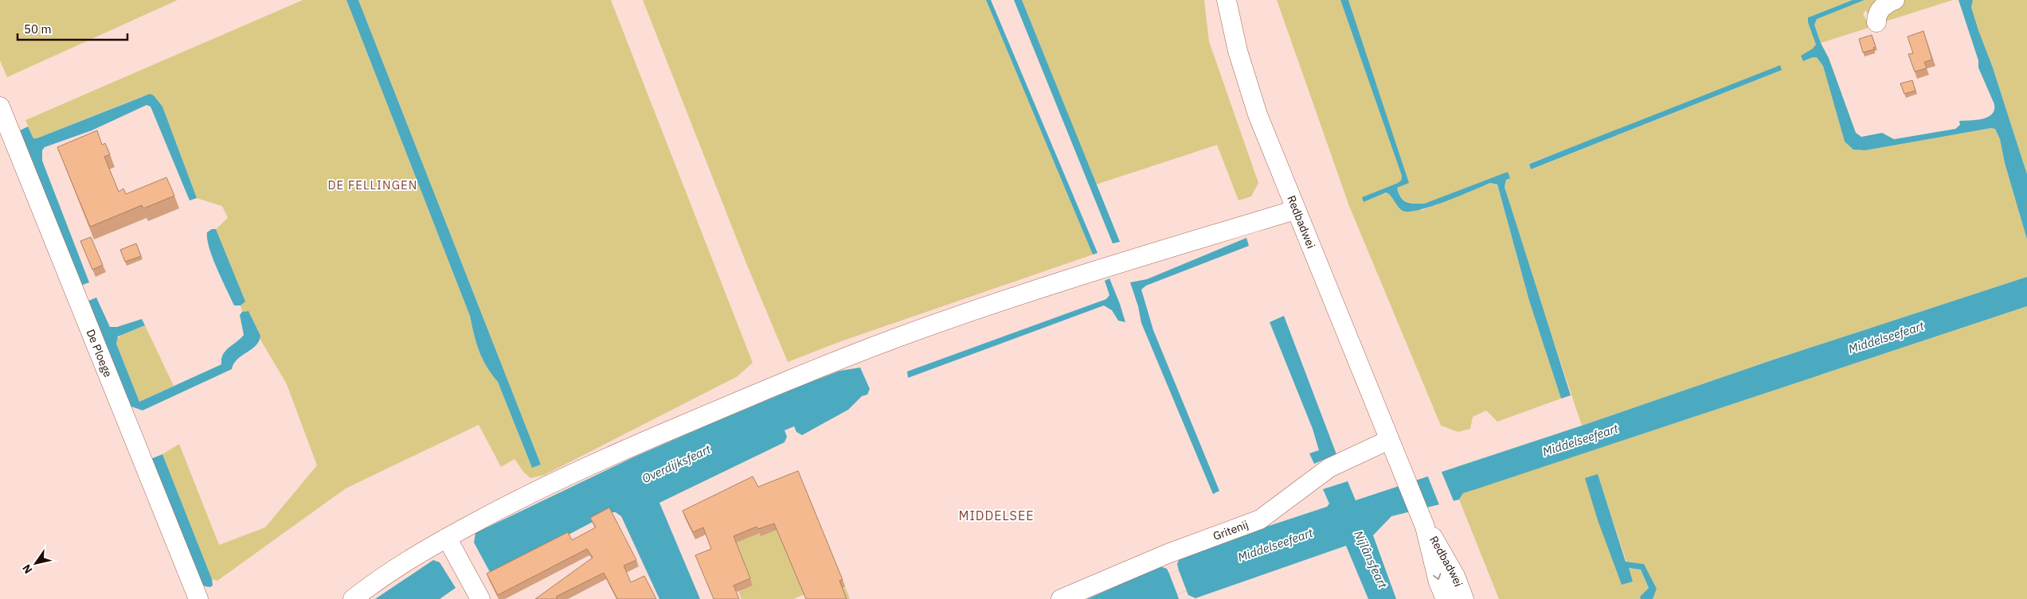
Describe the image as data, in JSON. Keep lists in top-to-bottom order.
{
  "streets": {
    "street": ["Redbadwei", "De Ploege", "Gritenij"]
  },
  "crossings": [
    ["Redbadwei", "Gritenij"]
  ],
  "districts": ["DE FELLINGEN", "MIDDELSEE"],
  "water": ["Middelseefeart", "Overdijksfeart", "Nijlânsfeart"],
  "scale_bar": "50 m",
  "north": "bottom left"
}
